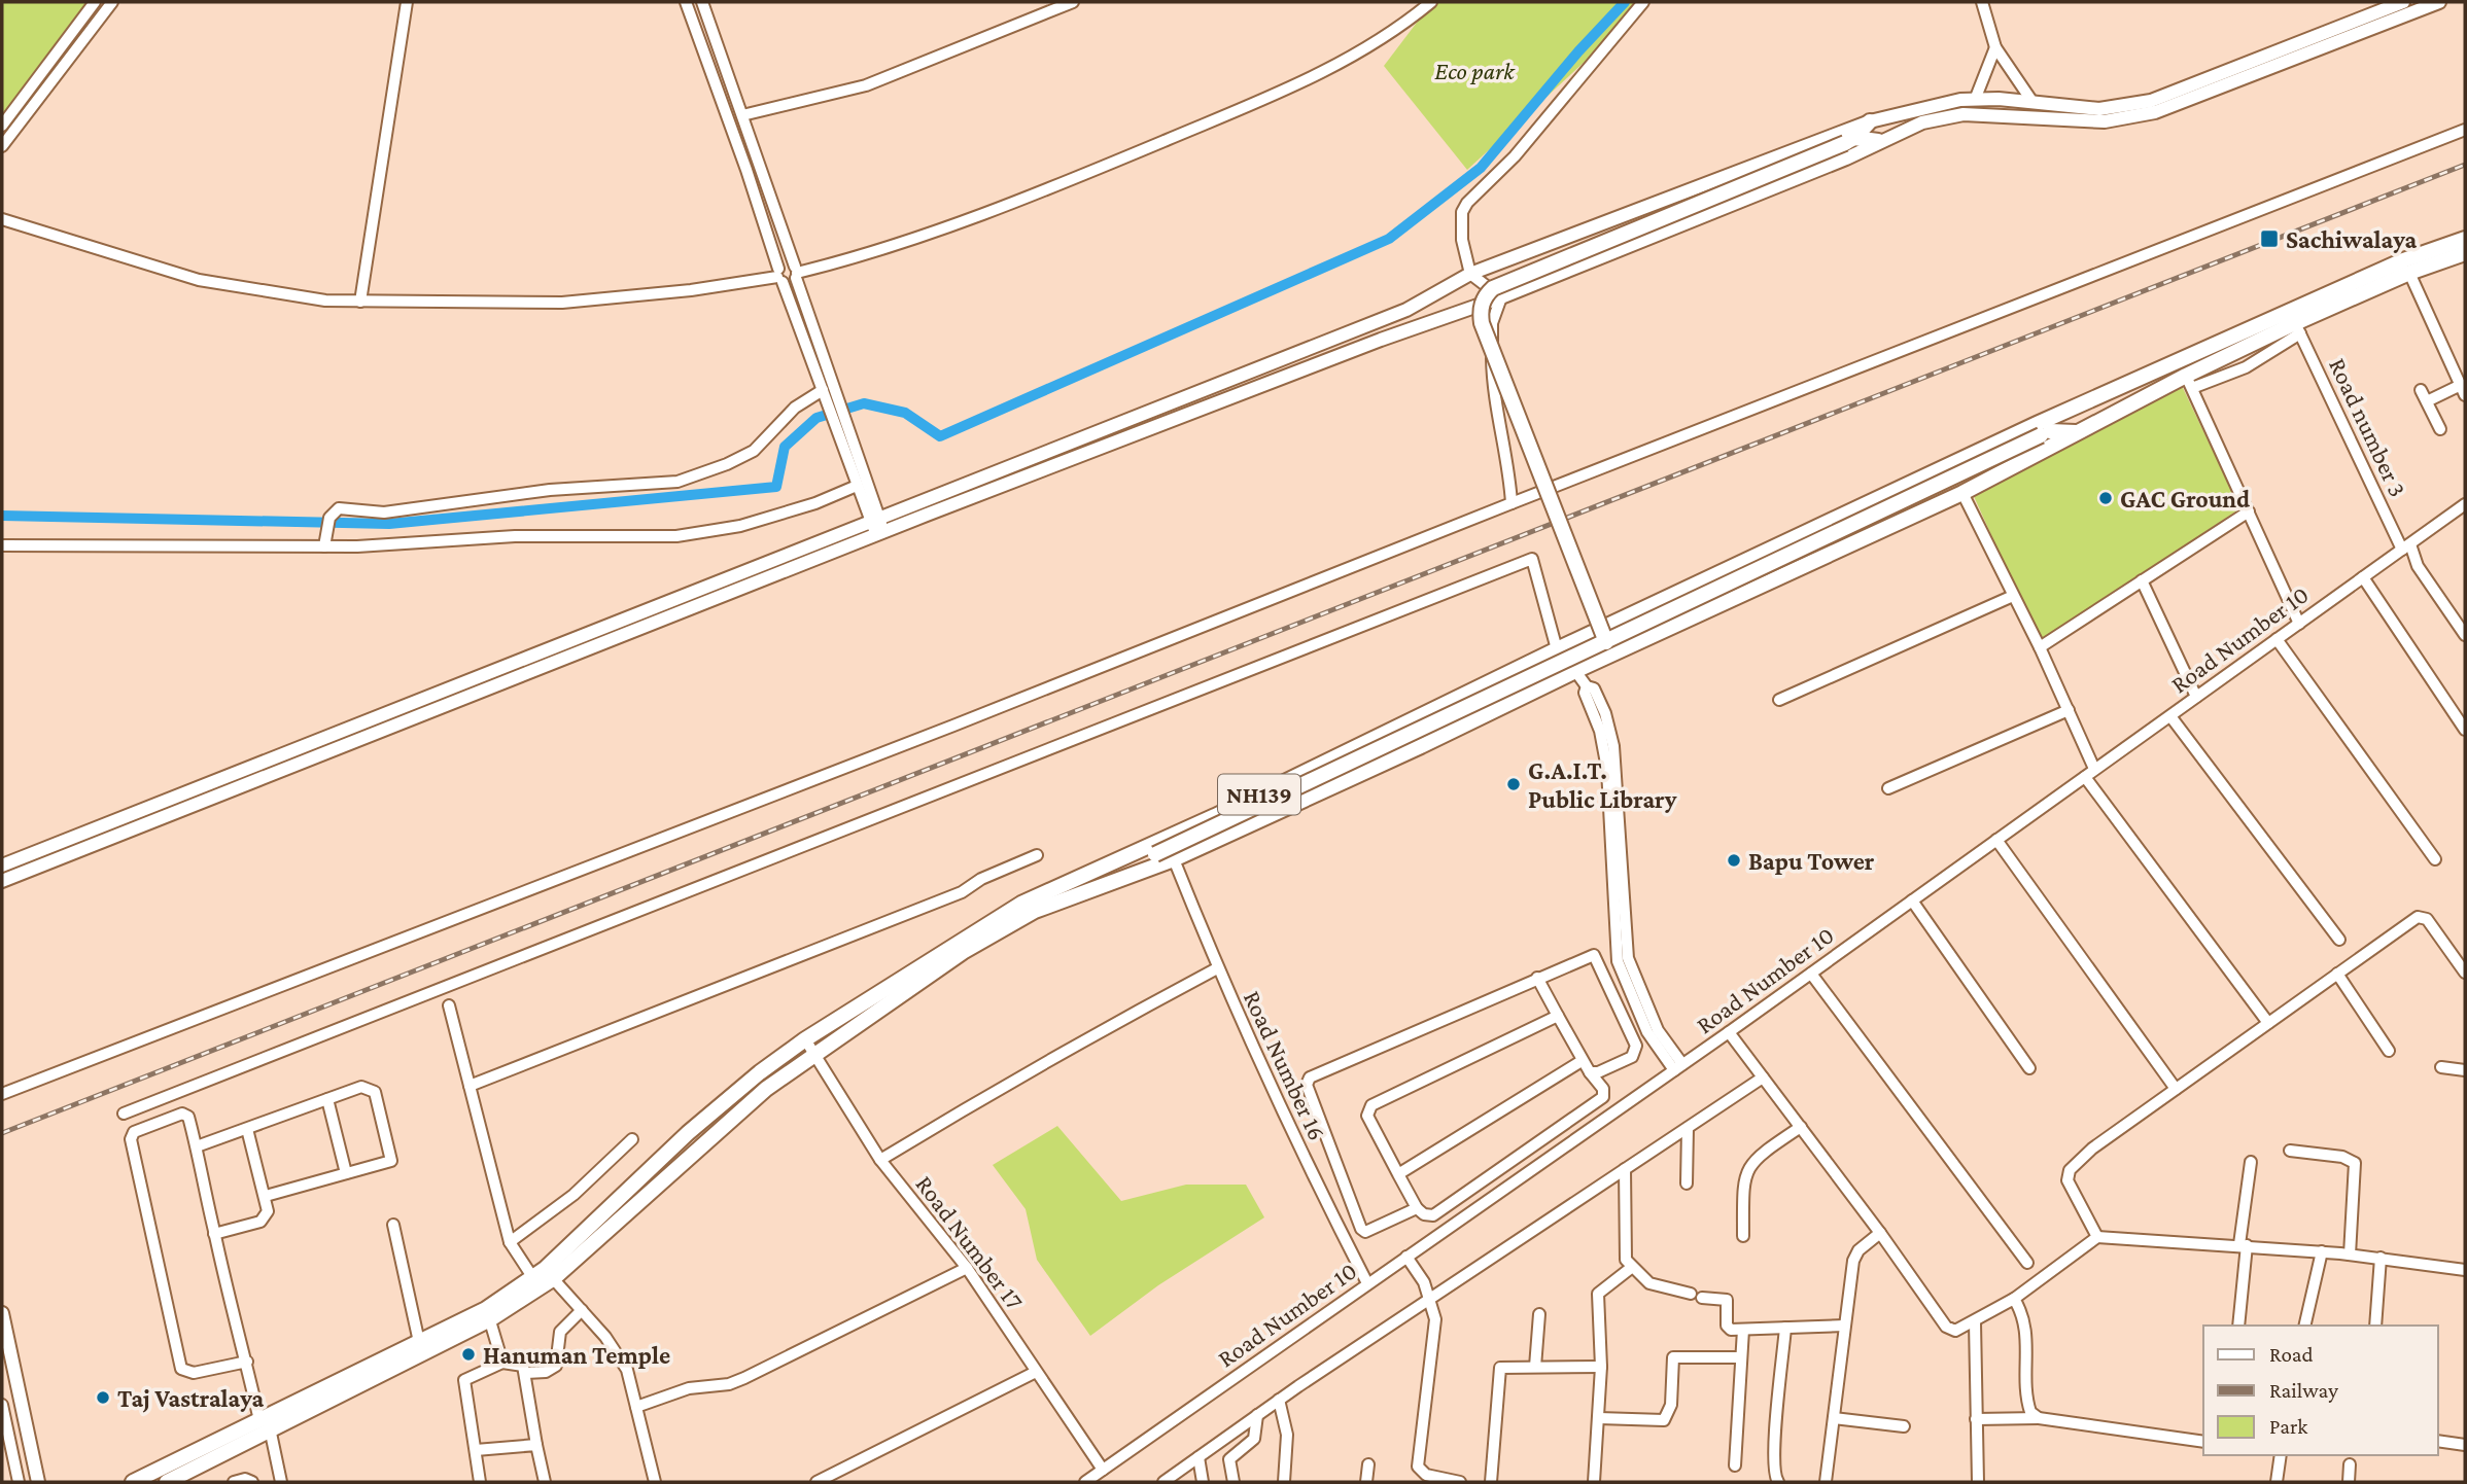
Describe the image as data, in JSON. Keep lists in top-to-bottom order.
{
  "streets": {
    "highway": ["NH139"],
    "street": [
      "Road number 3",
      "Road Number 10",
      "Road Number 16",
      "Road Number 17"
    ]
  },
  "crossings": [
    ["Road number 3", "Road Number 10"],
    ["Road number 3", "NH139"],
    ["Road Number 10", "Road Number 16"],
    ["Road Number 10", "Road Number 17"],
    ["NH139", "Road Number 16"],
    ["NH139", "Road Number 17"]
  ],
  "parks": ["Eco park"],
  "places": {
    "transit": ["Sachiwalaya"],
    "other": [
      "GAC Ground",
      "G.A.I.T. Public Library",
      "Bapu Tower",
      "Hanuman Temple",
      "Taj Vastralaya"
    ]
  },
  "legend": ["Road", "Railway", "Park"]
}
